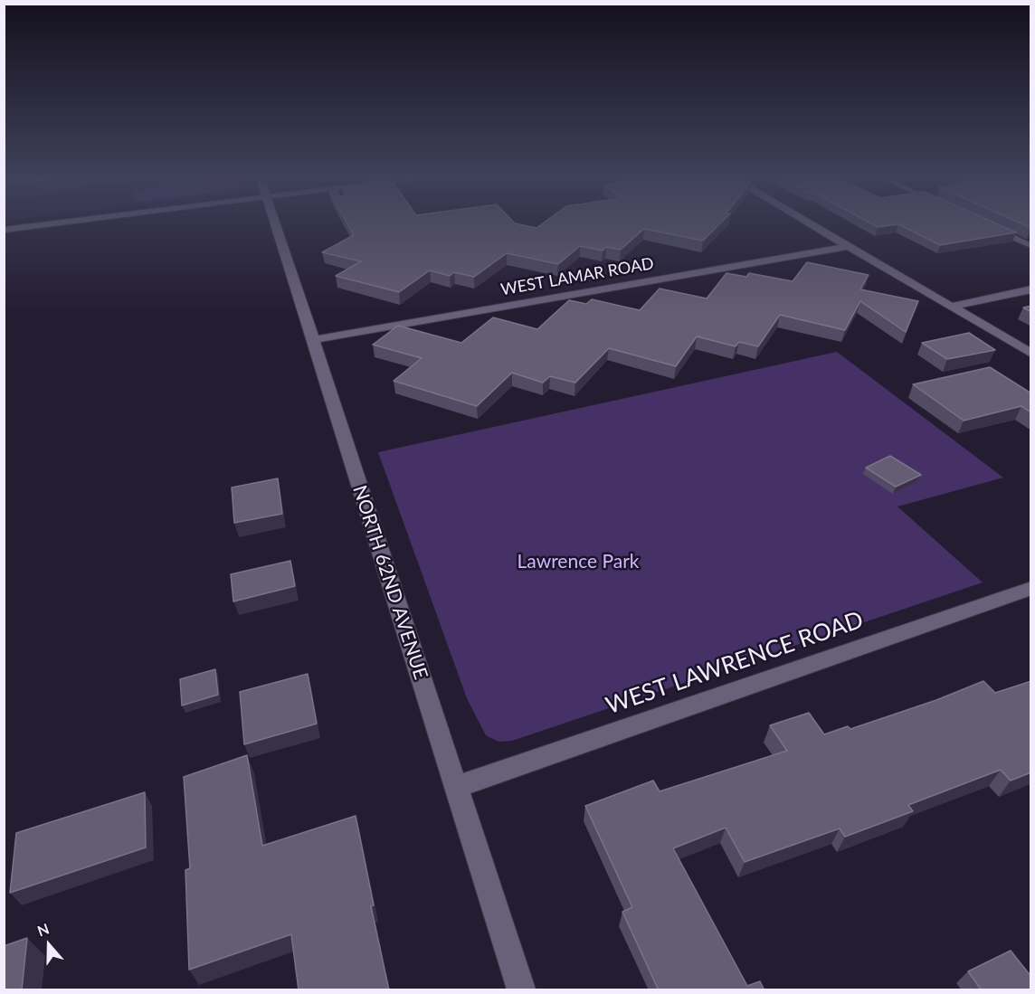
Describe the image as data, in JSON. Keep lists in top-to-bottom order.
{
  "streets": {
    "street": ["WEST LAMAR ROAD", "NORTH 62ND AVENUE", "WEST LAWRENCE ROAD"]
  },
  "crossings": [
    ["WEST LAMAR ROAD", "NORTH 62ND AVENUE"],
    ["NORTH 62ND AVENUE", "WEST LAWRENCE ROAD"]
  ],
  "parks": ["Lawrence Park"],
  "north": "top"
}
